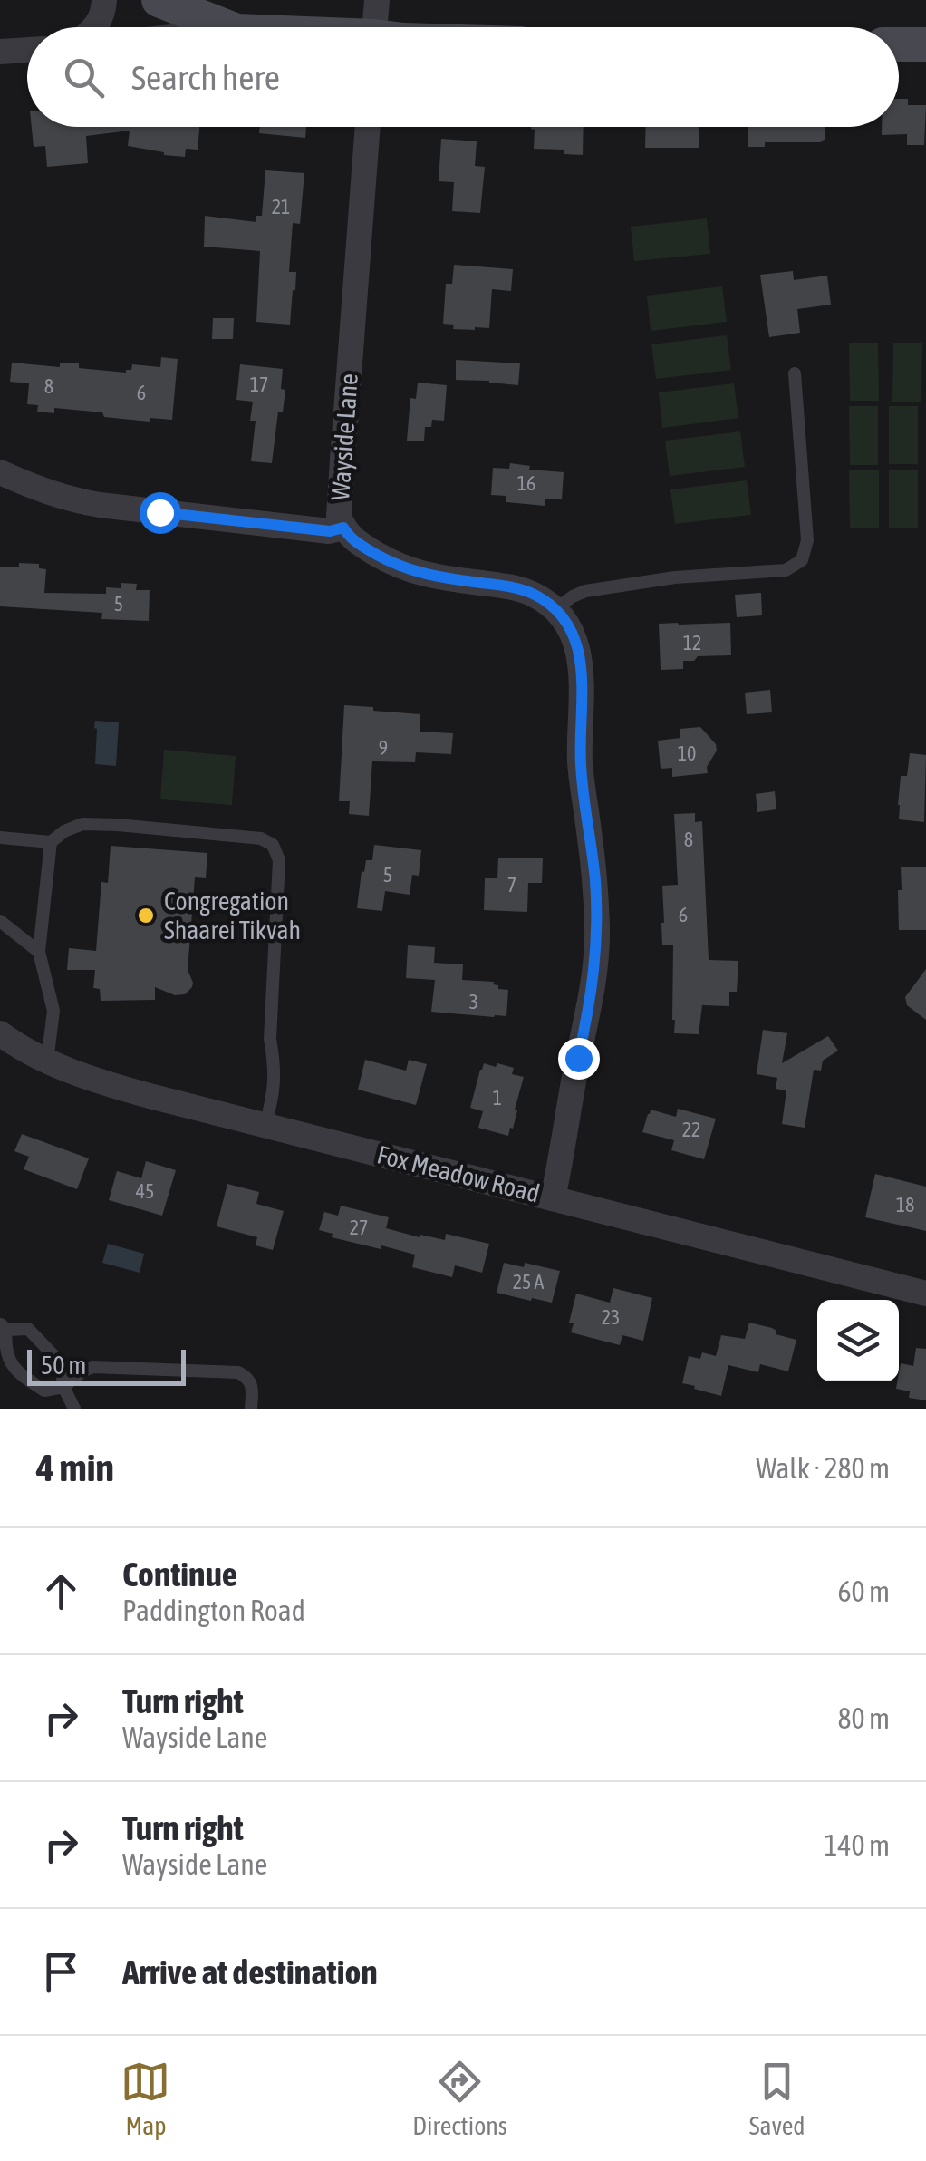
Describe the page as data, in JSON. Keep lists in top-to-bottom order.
{
  "streets": {
    "street": ["Wayside Lane", "Fox Meadow Road"]
  },
  "places": ["Congregation Shaarei Tikvah"],
  "house_numbers": [
    "21",
    "17",
    "8",
    "6",
    "16",
    "5",
    "12",
    "9",
    "10",
    "8",
    "5",
    "7",
    "6",
    "3",
    "1",
    "22",
    "45",
    "18",
    "27",
    "25 A",
    "23"
  ],
  "scale_bar": "50 m",
  "page": {
    "search": "Search here",
    "scale": "50 m",
    "heading": ["4 min", "Walk · 280 m"],
    "list": [
      ["Continue", "Paddington Road", "60 m"],
      ["Turn right", "Wayside Lane", "80 m"],
      ["Turn right", "Wayside Lane", "140 m"],
      "Arrive at destination"
    ],
    "nav": ["Map", "Directions", "Saved"]
  }
}
